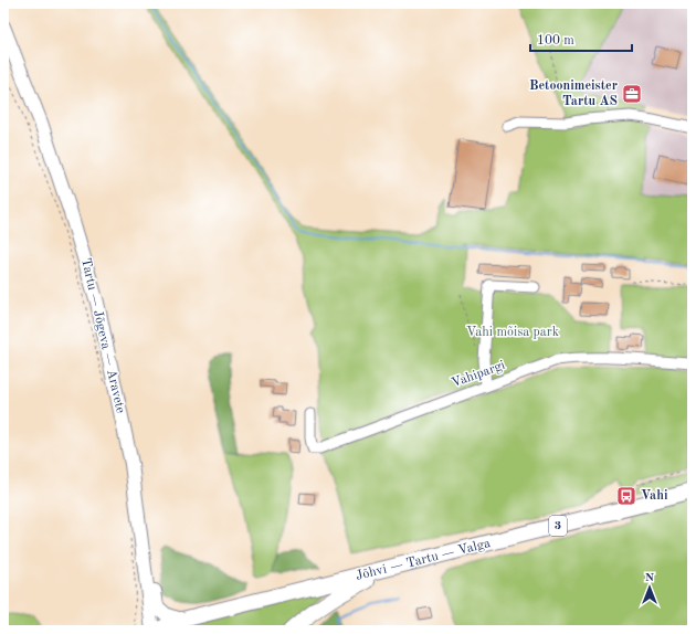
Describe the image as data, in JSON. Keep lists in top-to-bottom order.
{
  "streets": {
    "highway": ["3", "Jõhvi — Tartu — Valga"],
    "main road": ["Tartu — Jõgeva — Aravete"],
    "street": ["Vahipargi"]
  },
  "crossings": [
    ["Tartu — Jõgeva — Aravete", "Jõhvi — Tartu — Valga"]
  ],
  "parks": ["Vahi mõisa park"],
  "places": {
    "office": ["Betoonimeister Tartu AS"],
    "bus stop": ["Vahi"]
  },
  "scale_bar": "100 m",
  "north": "top"
}
